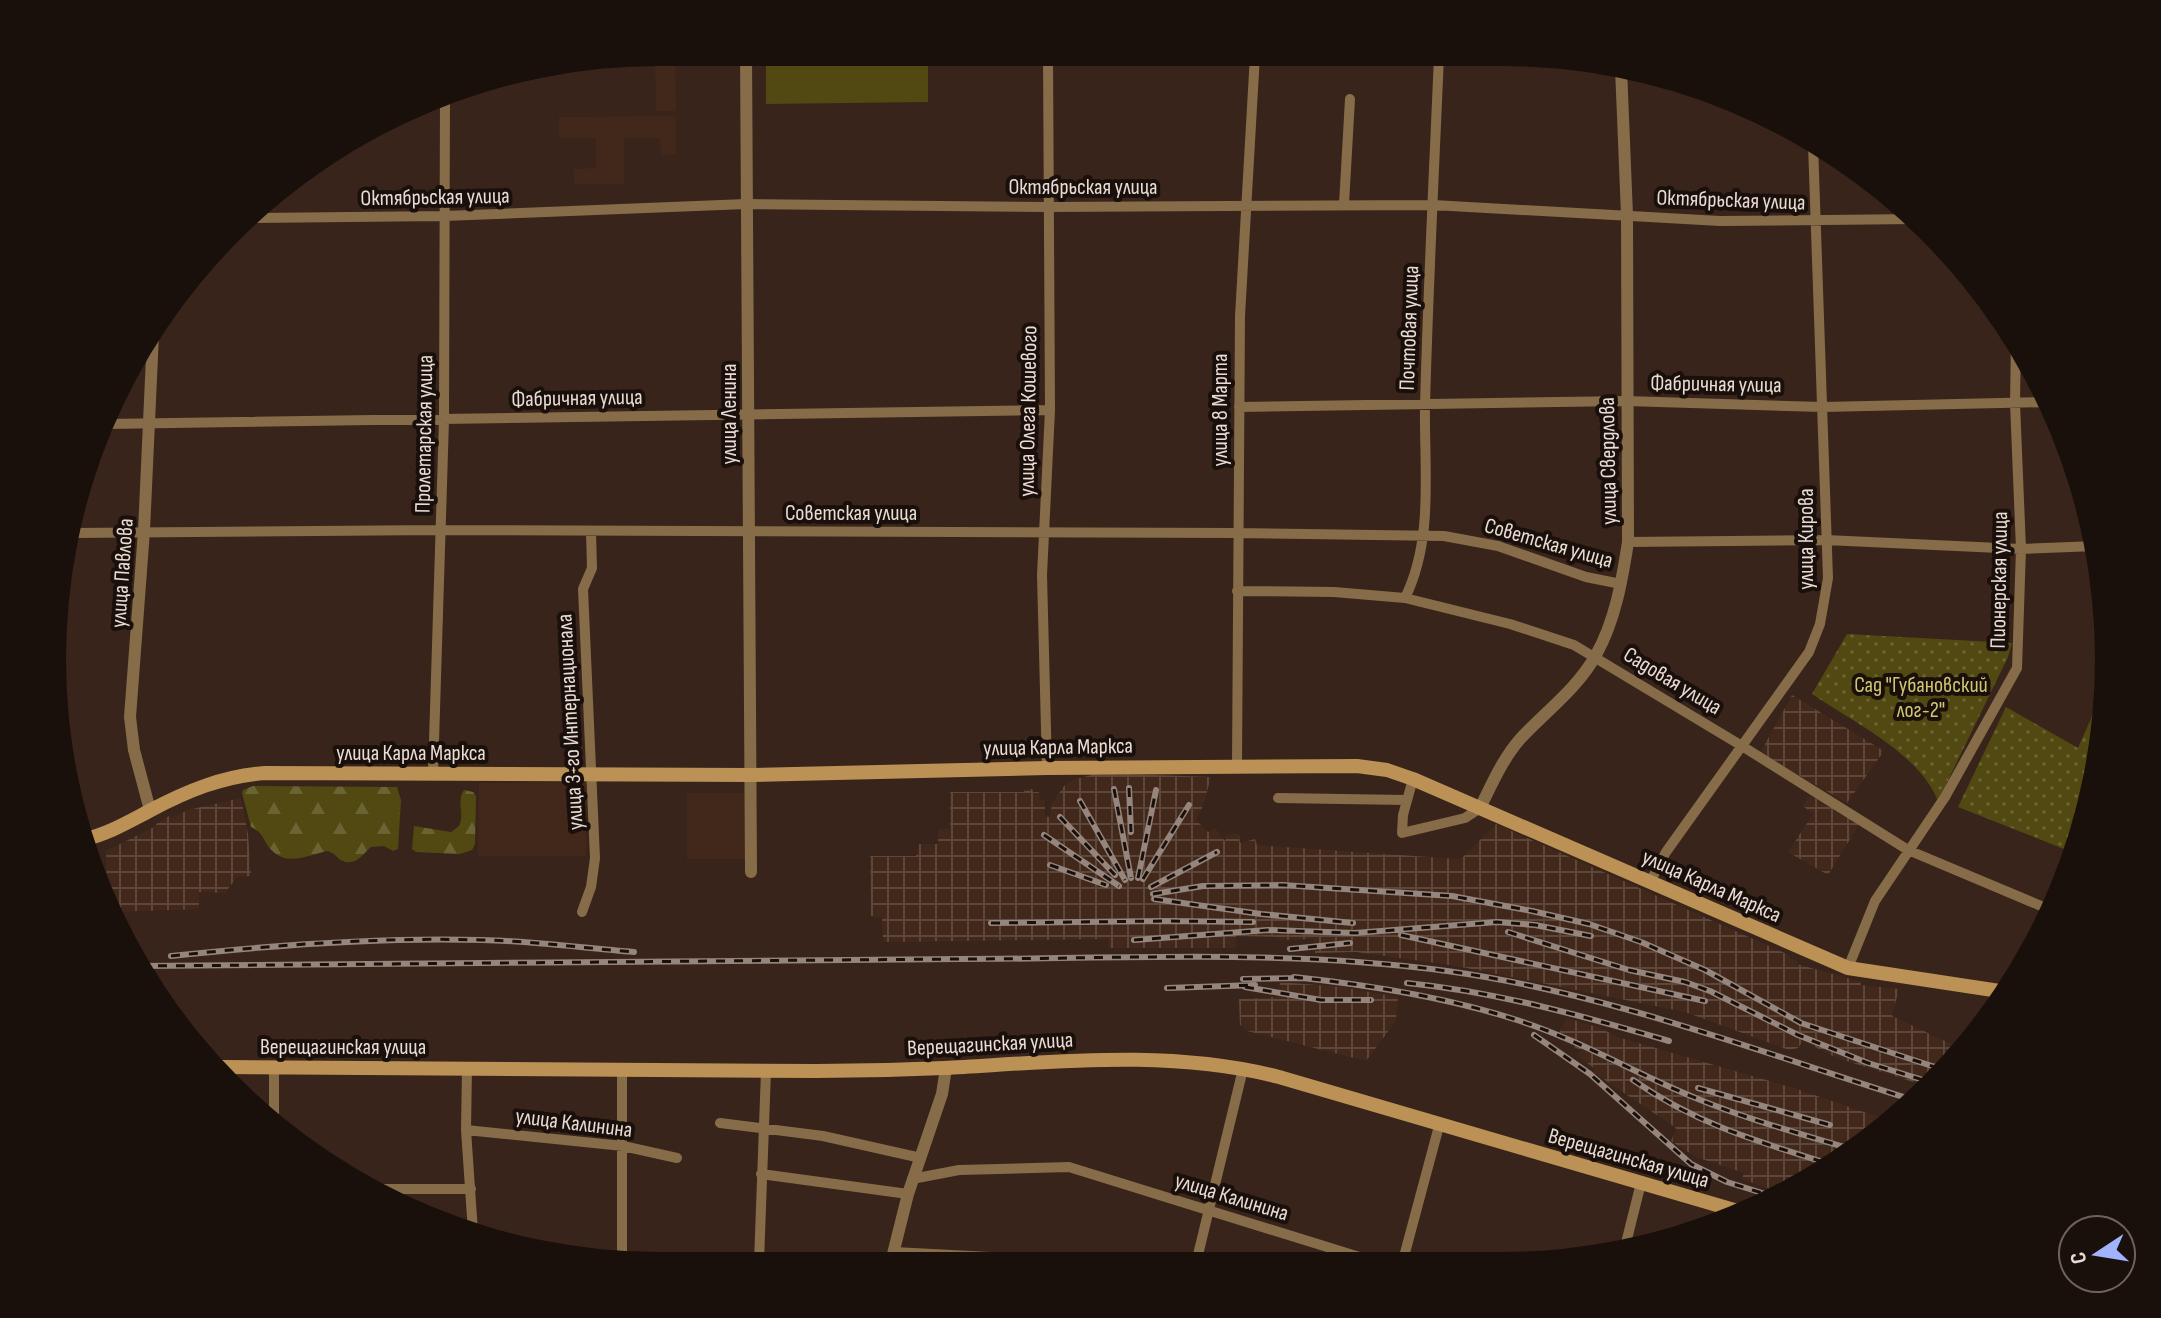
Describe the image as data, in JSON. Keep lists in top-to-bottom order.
{
  "streets": {
    "main road": ["улица Карла Маркса", "Верещагинская улица"],
    "street": [
      "Октябрьская улица",
      "Почтовая улица",
      "Фабричная улица",
      "улица 8 Марта",
      "улица Олега Кошевого",
      "улица Ленина",
      "Пролетарская улица",
      "улица Свердлова",
      "Советская улица",
      "улица Кирова",
      "улица Павлова",
      "Пионерская улица",
      "Садовая улица",
      "улица 3-го Интернационала",
      "улица Калинина"
    ]
  },
  "crossings": [
    ["Октябрьская улица", "Почтовая улица"],
    ["Октябрьская улица", "улица 8 Марта"],
    ["Октябрьская улица", "улица Олега Кошевого"],
    ["Октябрьская улица", "улица Ленина"],
    ["Октябрьская улица", "Пролетарская улица"],
    ["Октябрьская улица", "улица Свердлова"],
    ["Октябрьская улица", "улица Кирова"],
    ["Почтовая улица", "Фабричная улица"],
    ["Почтовая улица", "Советская улица"],
    ["Почтовая улица", "Садовая улица"],
    ["Фабричная улица", "улица 8 Марта"],
    ["Фабричная улица", "улица Олега Кошевого"],
    ["Фабричная улица", "улица Ленина"],
    ["Фабричная улица", "Пролетарская улица"],
    ["Фабричная улица", "улица Свердлова"],
    ["Фабричная улица", "улица Кирова"],
    ["Фабричная улица", "улица Павлова"],
    ["Фабричная улица", "Пионерская улица"],
    ["улица 8 Марта", "Советская улица"],
    ["улица 8 Марта", "Садовая улица"],
    ["улица 8 Марта", "улица Карла Маркса"],
    ["улица Олега Кошевого", "Советская улица"],
    ["улица Олега Кошевого", "улица Карла Маркса"],
    ["улица Ленина", "Советская улица"],
    ["улица Ленина", "улица Карла Маркса"],
    ["Пролетарская улица", "Советская улица"],
    ["Пролетарская улица", "улица Карла Маркса"],
    ["улица Свердлова", "Советская улица"],
    ["улица Свердлова", "Садовая улица"],
    ["улица Свердлова", "улица Карла Маркса"],
    ["Советская улица", "улица Кирова"],
    ["Советская улица", "улица Павлова"],
    ["Советская улица", "Пионерская улица"],
    ["Советская улица", "улица 3-го Интернационала"],
    ["улица Кирова", "Садовая улица"],
    ["улица Кирова", "улица Карла Маркса"],
    ["улица Павлова", "улица Карла Маркса"],
    ["Пионерская улица", "Садовая улица"],
    ["Пионерская улица", "улица Карла Маркса"],
    ["улица 3-го Интернационала", "улица Карла Маркса"]
  ],
  "parks": ["Сад \"Губановский лог-2\""],
  "north": "left"
}
